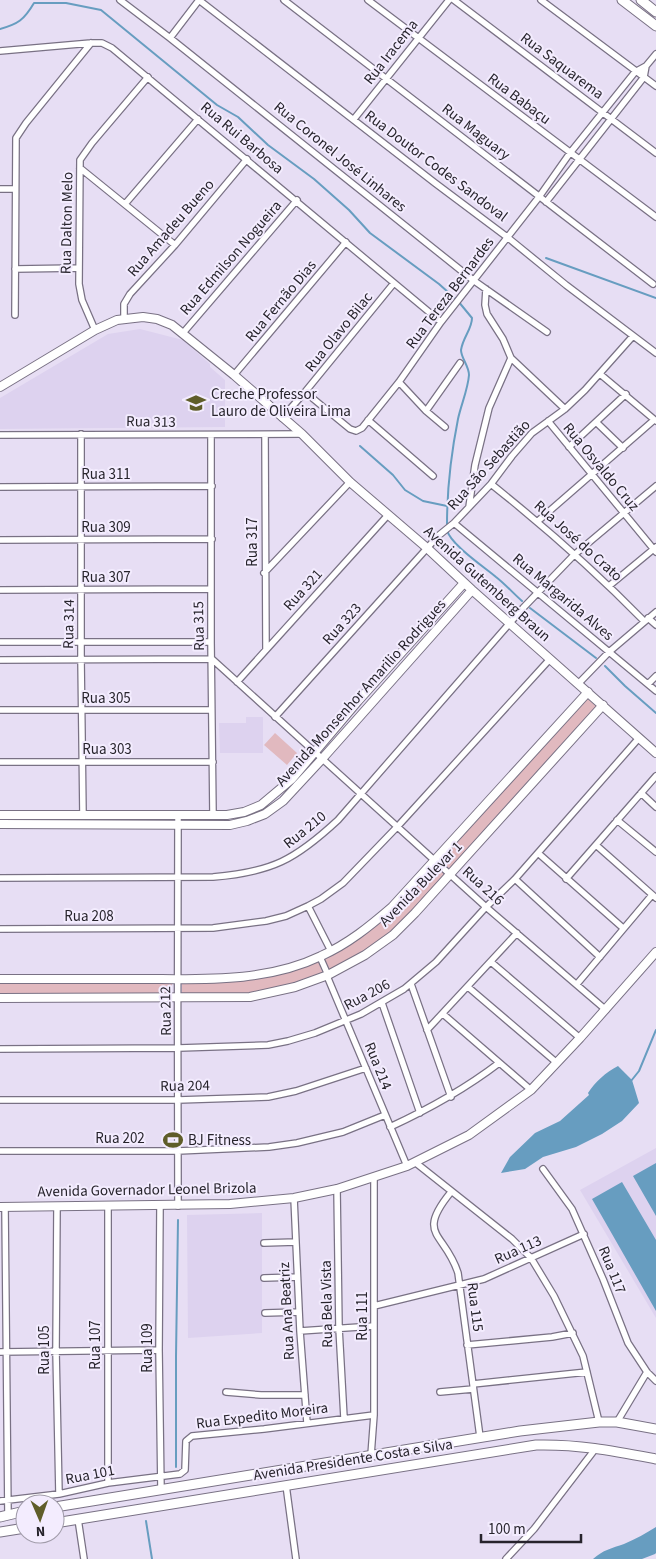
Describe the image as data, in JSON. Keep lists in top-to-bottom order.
{
  "streets": {
    "main road": ["Avenida Presidente Costa e Silva"],
    "street": [
      "Rua Iracema",
      "Rua Saquarema",
      "Rua Babaçu",
      "Rua Maguary",
      "Rua Rui Barbosa",
      "Rua Coronel José Linhares",
      "Rua Doutor Codes Sandoval",
      "Rua Dalton Melo",
      "Rua Amadeu Bueno",
      "Rua Edmilson Nogueira",
      "Rua Tereza Bernardes",
      "Rua Fernão Dias",
      "Rua Olavo Bilac",
      "Rua 313",
      "Rua São Sebastião",
      "Rua Osvaldo Cruz",
      "Rua 311",
      "Rua 309",
      "Rua José do Crato",
      "Rua 317",
      "Rua 307",
      "Avenida Gutemberg Braun",
      "Rua 321",
      "Rua Margarida Alves",
      "Rua 314",
      "Rua 323",
      "Rua 315",
      "Avenida Monsenhor Amarilio Rodrigues",
      "Rua 305",
      "Rua 303",
      "Rua 210",
      "Avenida Bulevar 1",
      "Rua 216",
      "Rua 208",
      "Rua 206",
      "Rua 212",
      "Rua 214",
      "Rua 204",
      "Rua 202",
      "Avenida Governador Leonel Brizola",
      "Rua 113",
      "Rua 117",
      "Rua Bela Vista",
      "Rua 115",
      "Rua Ana Beatriz",
      "Rua 111",
      "Rua 107",
      "Rua 109",
      "Rua 105",
      "Rua Expedito Moreira",
      "Rua 101"
    ]
  },
  "crossings": [
    ["Rua Iracema", "Rua Babaçu"],
    ["Rua Iracema", "Rua Maguary"],
    ["Rua Iracema", "Rua Doutor Codes Sandoval"],
    ["Rua Saquarema", "Rua Tereza Bernardes"],
    ["Rua Babaçu", "Rua Tereza Bernardes"],
    ["Rua Maguary", "Rua Tereza Bernardes"],
    ["Rua Rui Barbosa", "Rua Dalton Melo"],
    ["Rua Rui Barbosa", "Rua Amadeu Bueno"],
    ["Rua Rui Barbosa", "Rua Edmilson Nogueira"],
    ["Rua Rui Barbosa", "Rua Tereza Bernardes"],
    ["Rua Rui Barbosa", "Rua Fernão Dias"],
    ["Rua Rui Barbosa", "Rua Olavo Bilac"],
    ["Rua Coronel José Linhares", "Rua Tereza Bernardes"],
    ["Rua Doutor Codes Sandoval", "Rua Tereza Bernardes"],
    ["Rua Doutor Codes Sandoval", "Rua São Sebastião"],
    ["Rua Amadeu Bueno", "Avenida Gutemberg Braun"],
    ["Rua Edmilson Nogueira", "Avenida Gutemberg Braun"],
    ["Rua Tereza Bernardes", "Rua Olavo Bilac"],
    ["Rua Fernão Dias", "Avenida Gutemberg Braun"],
    ["Rua Olavo Bilac", "Avenida Gutemberg Braun"],
    ["Rua 313", "Rua 317"],
    ["Rua 313", "Avenida Gutemberg Braun"],
    ["Rua 313", "Rua 314"],
    ["Rua 313", "Rua 315"],
    ["Rua São Sebastião", "Rua Osvaldo Cruz"],
    ["Rua São Sebastião", "Rua José do Crato"],
    ["Rua São Sebastião", "Avenida Gutemberg Braun"],
    ["Rua São Sebastião", "Rua Margarida Alves"],
    ["Rua São Sebastião", "Rua 323"],
    ["Rua Osvaldo Cruz", "Rua 210"],
    ["Rua 311", "Rua 314"],
    ["Rua 311", "Rua 315"],
    ["Rua 309", "Rua 314"],
    ["Rua 309", "Rua 315"],
    ["Rua José do Crato", "Rua 210"],
    ["Rua 317", "Rua 321"],
    ["Rua 307", "Rua 314"],
    ["Rua 307", "Rua 315"],
    ["Avenida Gutemberg Braun", "Rua 321"],
    ["Avenida Gutemberg Braun", "Rua 323"],
    ["Avenida Gutemberg Braun", "Avenida Monsenhor Amarilio Rodrigues"],
    ["Avenida Gutemberg Braun", "Rua 210"],
    ["Avenida Gutemberg Braun", "Avenida Bulevar 1"],
    ["Avenida Gutemberg Braun", "Rua 206"],
    ["Rua 321", "Rua 216"],
    ["Rua Margarida Alves", "Rua 210"],
    ["Rua 314", "Avenida Monsenhor Amarilio Rodrigues"],
    ["Rua 314", "Rua 305"],
    ["Rua 314", "Rua 303"],
    ["Rua 323", "Rua 216"],
    ["Rua 315", "Avenida Monsenhor Amarilio Rodrigues"],
    ["Rua 315", "Rua 305"],
    ["Rua 315", "Rua 303"],
    ["Rua 315", "Rua 216"],
    ["Avenida Monsenhor Amarilio Rodrigues", "Rua 216"],
    ["Avenida Monsenhor Amarilio Rodrigues", "Rua 212"],
    ["Rua 210", "Rua 216"],
    ["Rua 210", "Rua 212"],
    ["Avenida Bulevar 1", "Rua 216"],
    ["Avenida Bulevar 1", "Rua 212"],
    ["Avenida Bulevar 1", "Rua 214"],
    ["Rua 216", "Rua 206"],
    ["Rua 216", "Avenida Governador Leonel Brizola"],
    ["Rua 208", "Rua 212"],
    ["Rua 206", "Rua 212"],
    ["Rua 206", "Rua 214"],
    ["Rua 212", "Rua 204"],
    ["Rua 212", "Rua 202"],
    ["Rua 212", "Avenida Governador Leonel Brizola"],
    ["Rua 214", "Rua 204"],
    ["Rua 214", "Rua 202"],
    ["Rua 214", "Avenida Governador Leonel Brizola"],
    ["Avenida Governador Leonel Brizola", "Rua Bela Vista"],
    ["Avenida Governador Leonel Brizola", "Rua Ana Beatriz"],
    ["Avenida Governador Leonel Brizola", "Rua 111"],
    ["Avenida Governador Leonel Brizola", "Rua 107"],
    ["Avenida Governador Leonel Brizola", "Rua 109"],
    ["Avenida Governador Leonel Brizola", "Rua 105"],
    ["Rua 113", "Rua 117"],
    ["Rua 113", "Rua 115"],
    ["Rua 113", "Rua 111"],
    ["Rua Bela Vista", "Rua Expedito Moreira"],
    ["Rua 115", "Avenida Presidente Costa e Silva"],
    ["Rua Ana Beatriz", "Rua Expedito Moreira"],
    ["Rua 111", "Rua Expedito Moreira"],
    ["Rua 111", "Avenida Presidente Costa e Silva"],
    ["Rua 107", "Rua 101"],
    ["Rua 109", "Avenida Presidente Costa e Silva"],
    ["Rua 109", "Rua 101"],
    ["Rua 105", "Rua 101"],
    ["Rua Expedito Moreira", "Rua 101"]
  ],
  "places": {
    "school or university": ["Creche Professor Lauro de Oliveira Lima"],
    "sports": ["BJ Fitness"]
  },
  "scale_bar": "100 m",
  "north": "bottom"
}
